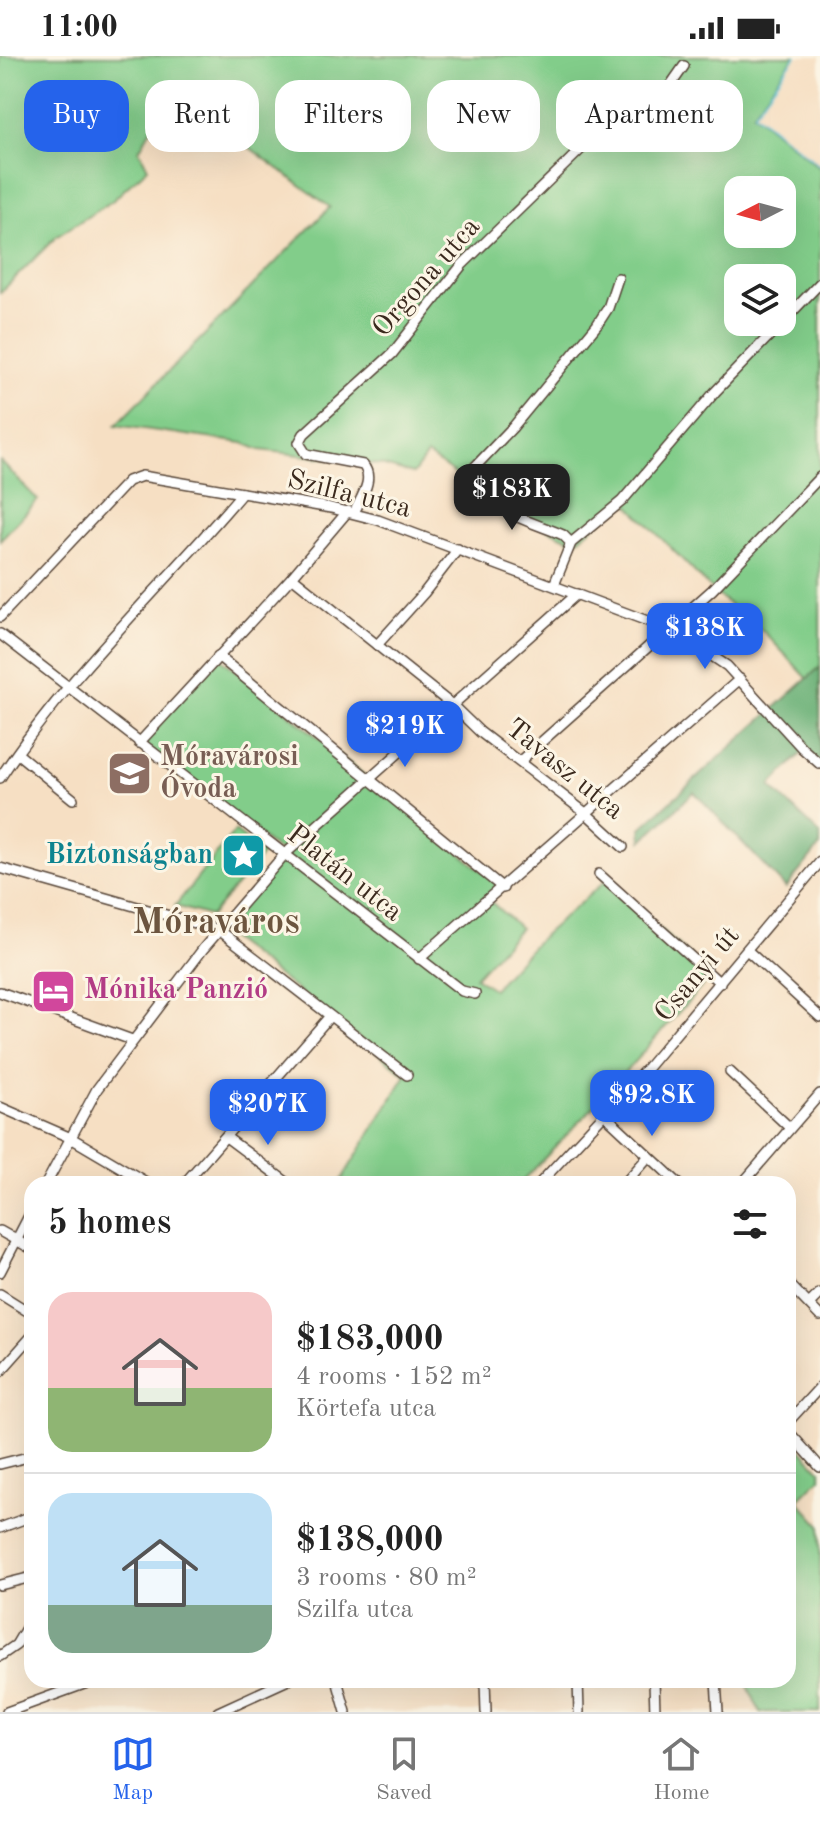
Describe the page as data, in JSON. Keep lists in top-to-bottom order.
{
  "streets": {
    "street": [
      "Orgona utca",
      "Szilfa utca",
      "Tavasz utca",
      "Platán utca",
      "Csanyi út"
    ]
  },
  "crossings": [
    ["Orgona utca", "Szilfa utca"],
    ["Orgona utca", "Tavasz utca"],
    ["Orgona utca", "Platán utca"]
  ],
  "districts": ["Móraváros"],
  "places": {
    "school or university": ["Móravárosi Óvoda"],
    "place": ["Biztonságban"],
    "hotel": ["Mónika Panzió"]
  },
  "north": "left",
  "page": {
    "status": "11:00",
    "chip": [
      "Buy",
      "Rent",
      "Filters",
      "New",
      "Apartment"
    ],
    "price": [
      "$183K",
      "$138K",
      "$219K",
      "$92.8K",
      "$207K"
    ],
    "heading": "5 homes",
    "list": [
      {
        "name": "$183,000",
        "note": "4 rooms · 152 m² · Körtefa utca"
      },
      {
        "name": "$138,000",
        "note": "3 rooms · 80 m² · Szilfa utca"
      }
    ],
    "tabs": ["Map", "Saved", "Home"]
  }
}
